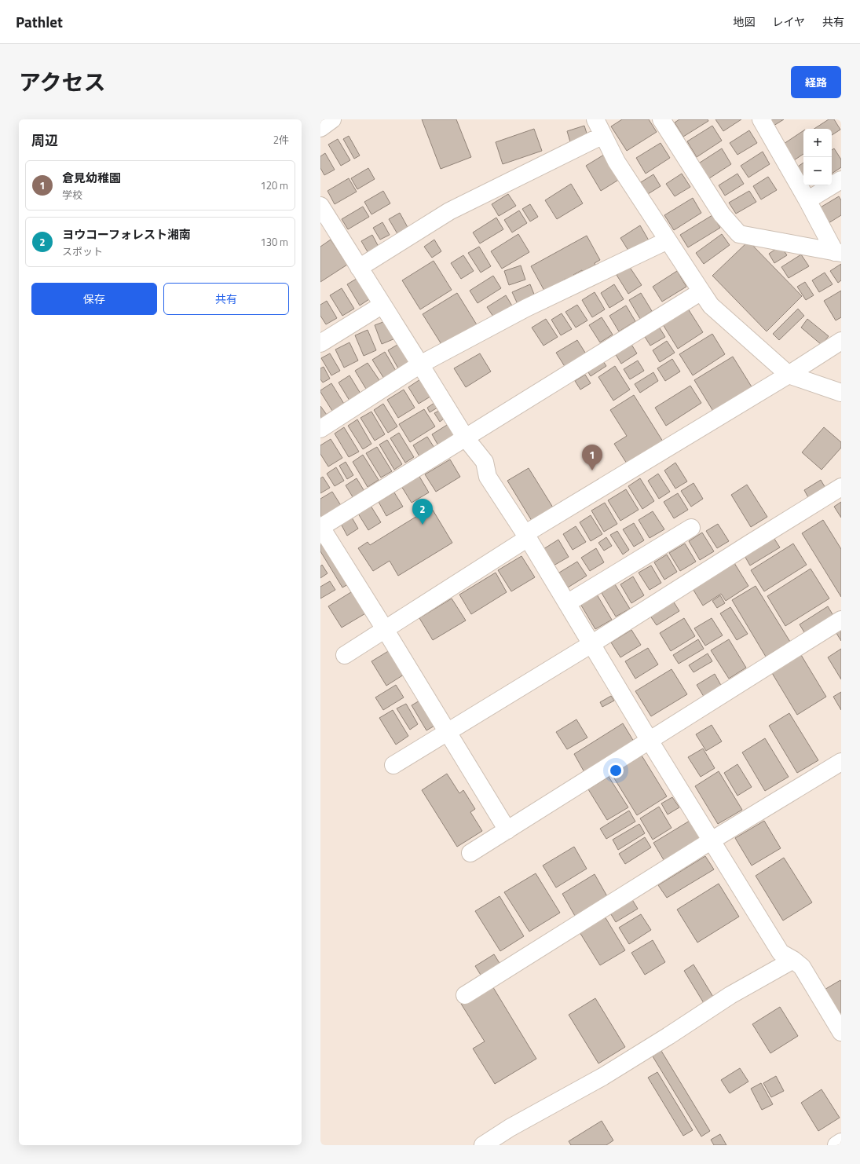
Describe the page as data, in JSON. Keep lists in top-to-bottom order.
{
  "page": {
    "header": "Pathlet",
    "nav": ["地図", "レイヤ", "共有"],
    "title": "アクセス",
    "buttons": [
      "経路",
      ["保存", "共有"]
    ],
    "heading": ["周辺", "2件"],
    "map_buttons": ["+", "−"],
    "list": [
      {
        "mark": "1",
        "name": "倉見幼稚園",
        "note": "学校",
        "value": "120 m"
      },
      {
        "mark": "2",
        "name": "ヨウコーフォレスト湘南",
        "note": "スポット",
        "value": "130 m"
      }
    ],
    "pins": ["1", "2"]
  }
}
